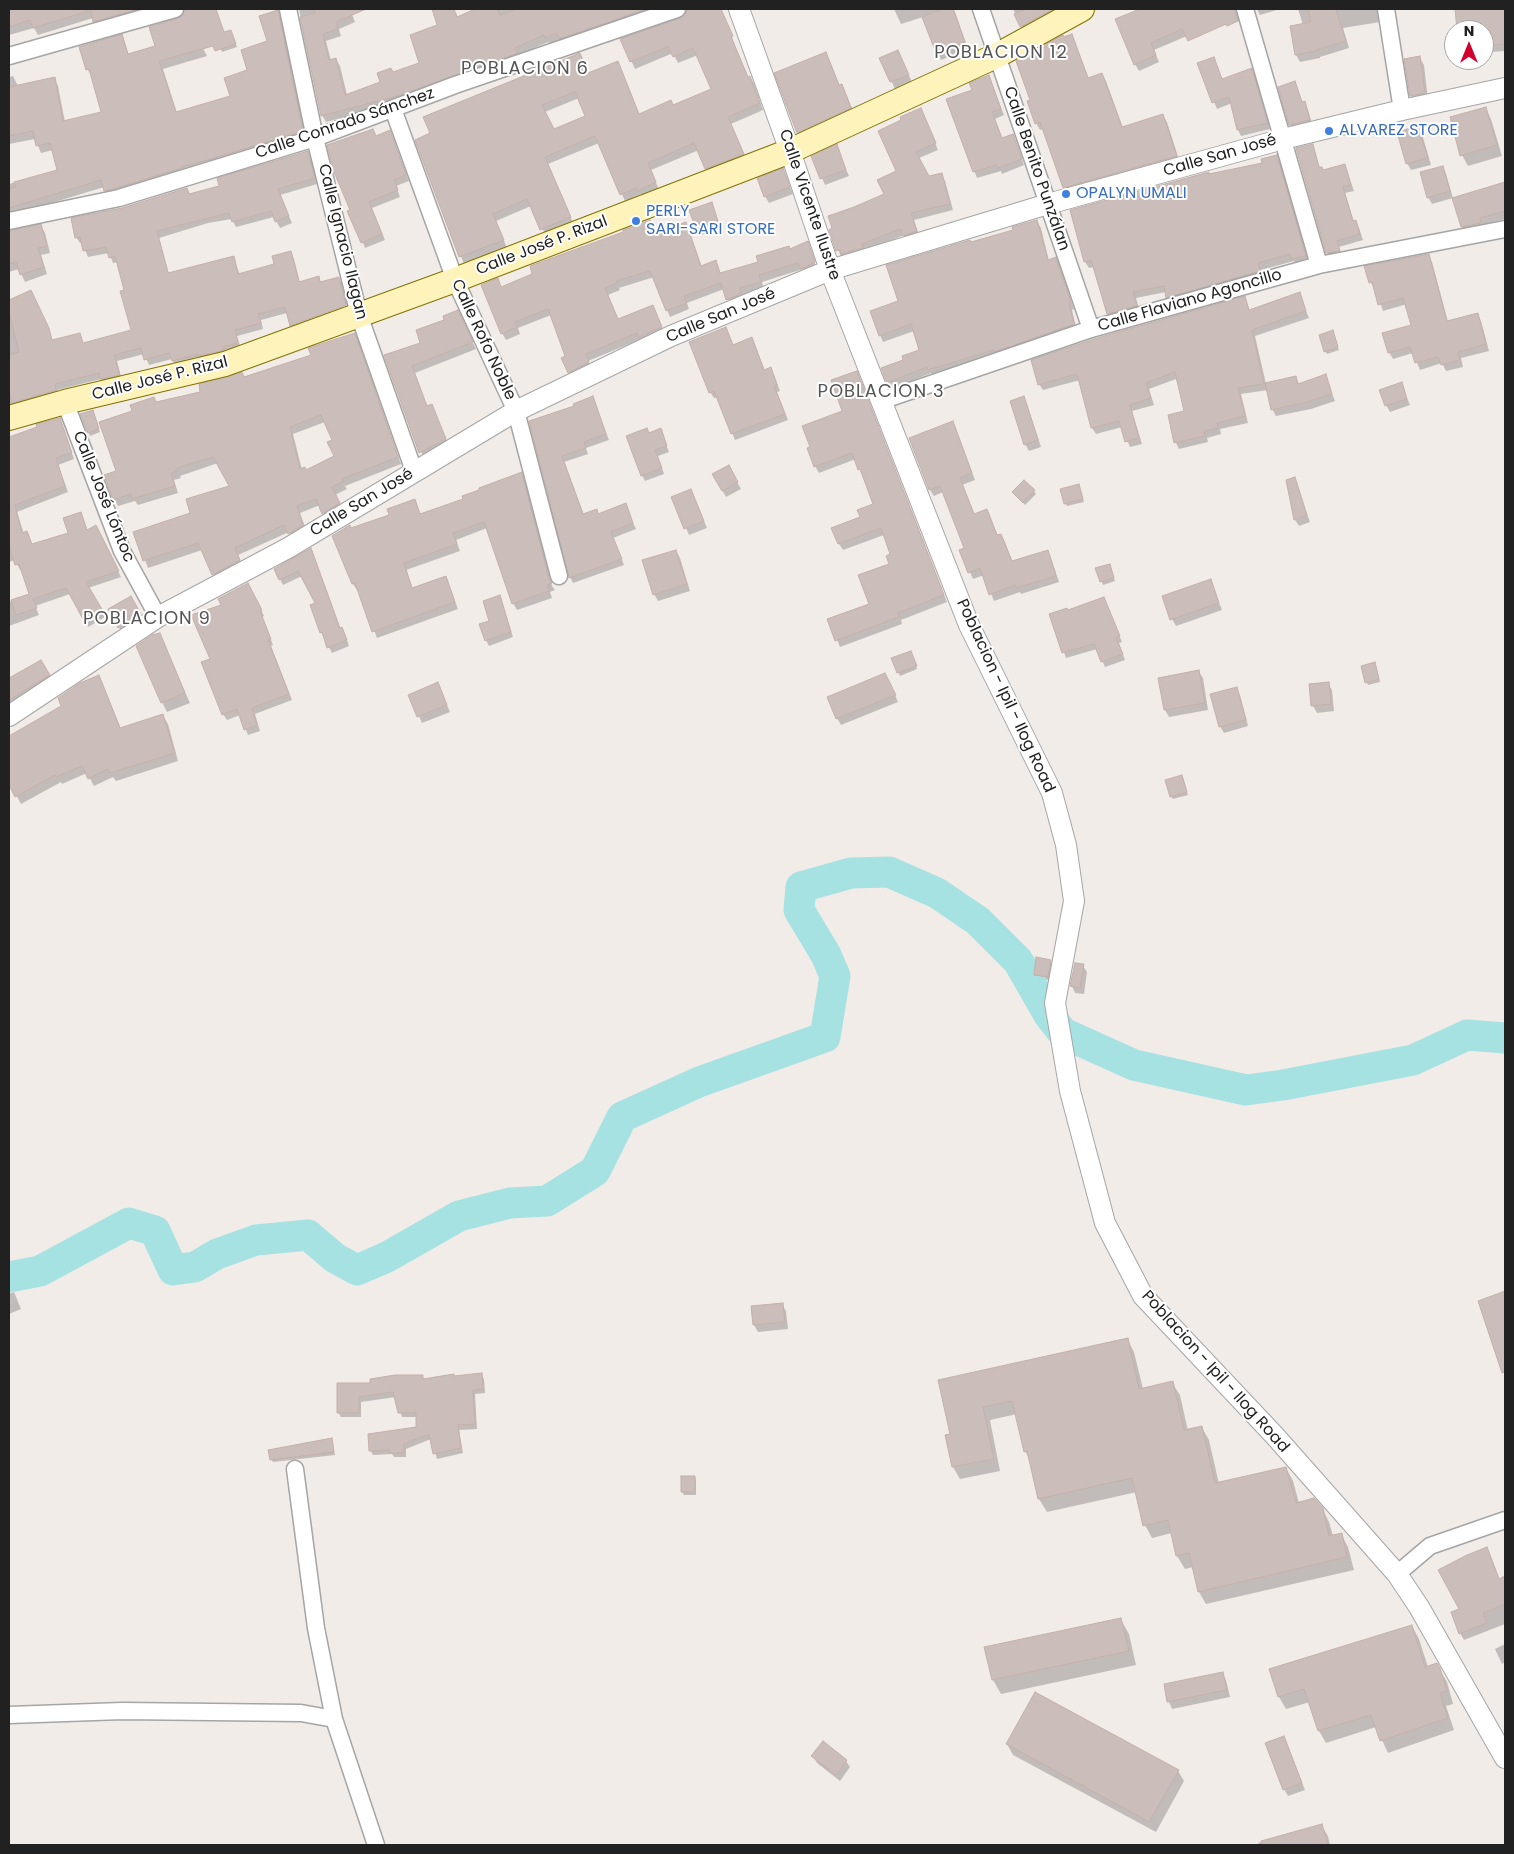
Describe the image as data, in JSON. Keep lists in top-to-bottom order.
{
  "streets": {
    "main road": ["Calle José P. Rizal"],
    "street": [
      "Calle Conrado Sánchez",
      "Calle San José",
      "Calle Benito Punzálan",
      "Calle Vicente Ilustre",
      "Calle Ignacio Ilagan",
      "Calle Flaviano Agoncillo",
      "Calle Rofo Noble",
      "Calle José Lóntoc",
      "Poblacion - Ipil - Ilog Road"
    ]
  },
  "crossings": [
    ["Calle Conrado Sánchez", "Calle Ignacio Ilagan"],
    ["Calle Conrado Sánchez", "Calle Rofo Noble"],
    ["Calle San José", "Calle Benito Punzálan"],
    ["Calle San José", "Calle Vicente Ilustre"],
    ["Calle San José", "Calle Ignacio Ilagan"],
    ["Calle San José", "Calle Rofo Noble"],
    ["Calle San José", "Calle José Lóntoc"],
    ["Calle Benito Punzálan", "Calle José P. Rizal"],
    ["Calle Benito Punzálan", "Calle Flaviano Agoncillo"],
    ["Calle Vicente Ilustre", "Calle José P. Rizal"],
    ["Calle Vicente Ilustre", "Calle Flaviano Agoncillo"],
    ["Calle Vicente Ilustre", "Poblacion - Ipil - Ilog Road"],
    ["Calle Ignacio Ilagan", "Calle José P. Rizal"],
    ["Calle José P. Rizal", "Calle Rofo Noble"],
    ["Calle José P. Rizal", "Calle José Lóntoc"],
    ["Calle Flaviano Agoncillo", "Poblacion - Ipil - Ilog Road"]
  ],
  "districts": [
    "POBLACION 12",
    "POBLACION 6",
    "POBLACION 3",
    "POBLACION 9"
  ],
  "places": ["ALVAREZ STORE", "OPALYN UMALI", "PERLY SARI-SARI STORE"],
  "north": "top"
}
